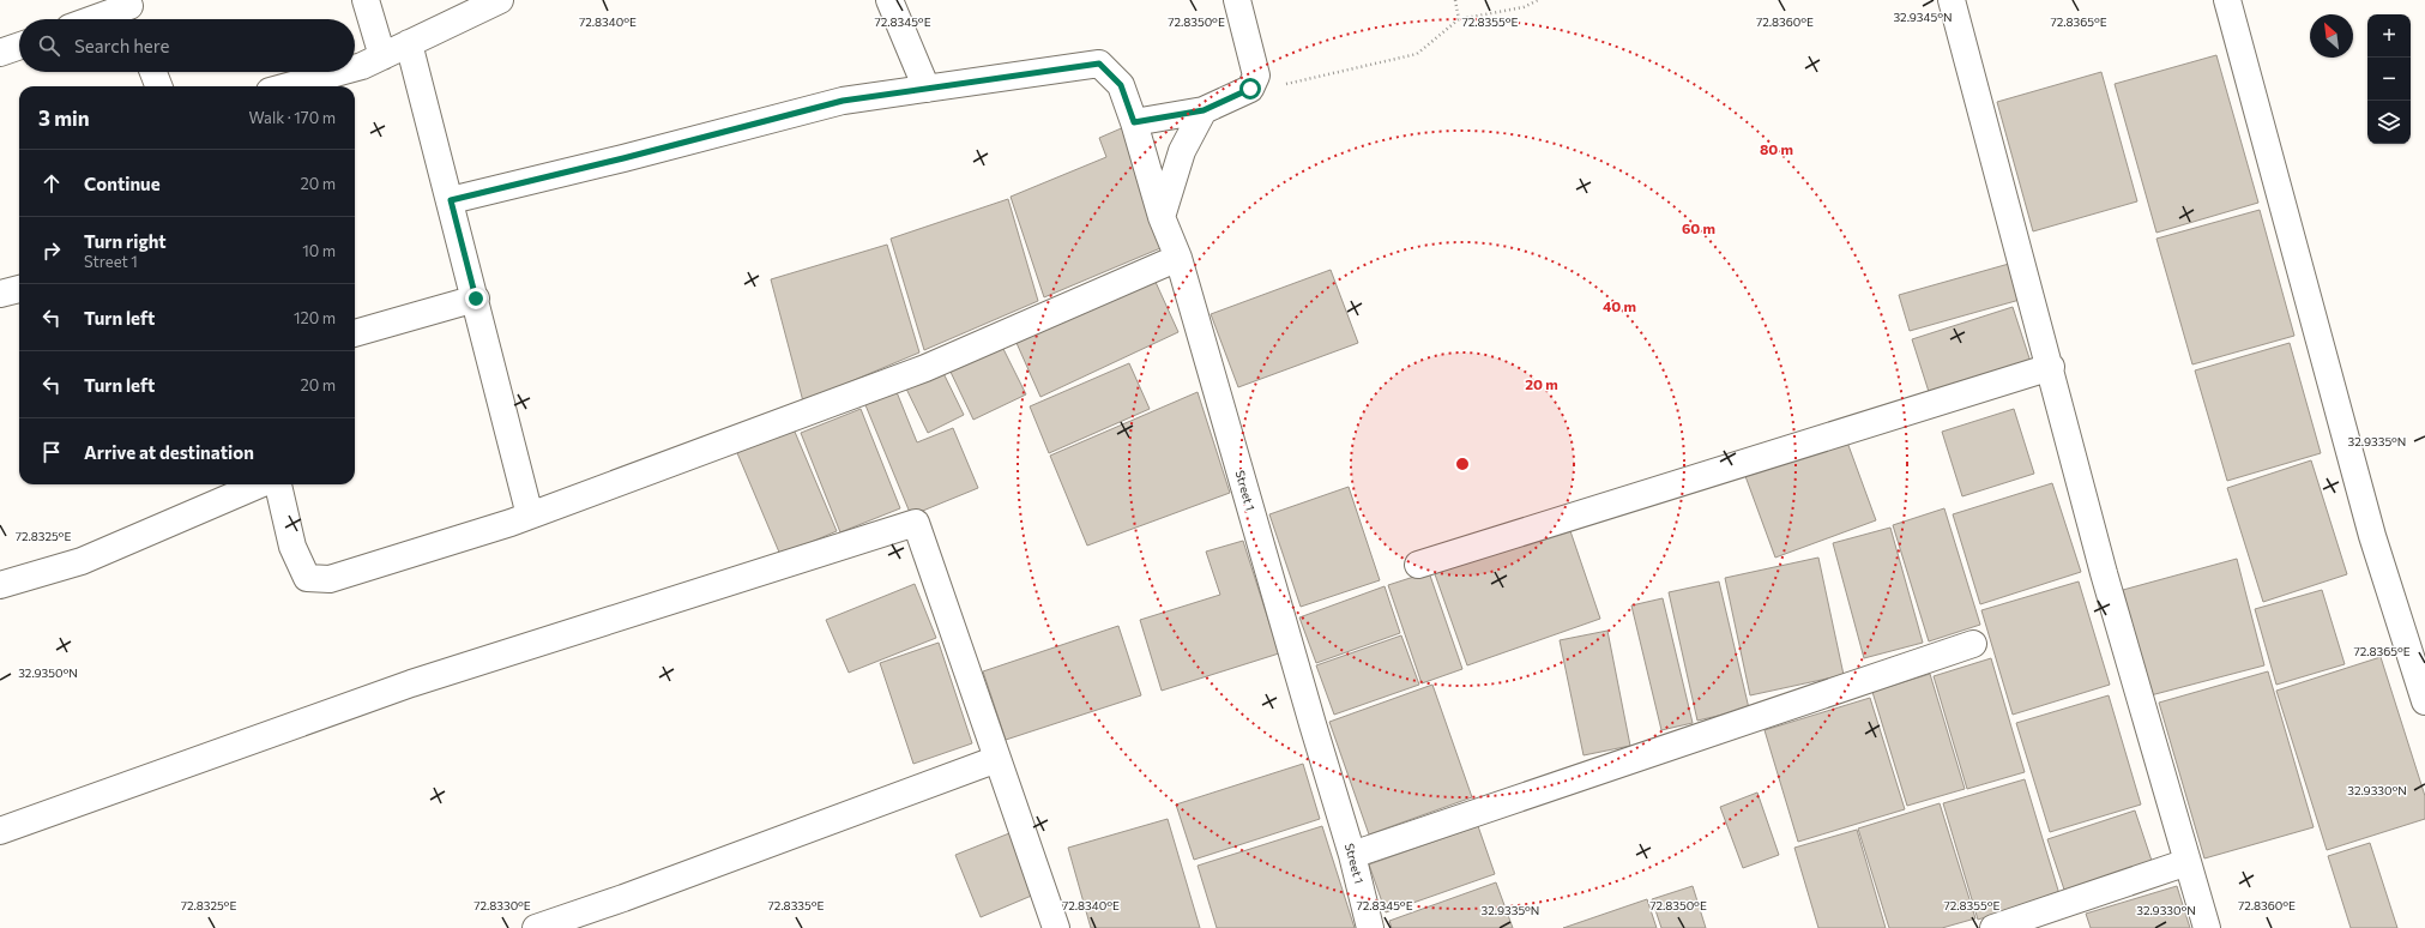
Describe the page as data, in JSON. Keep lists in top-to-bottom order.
{
  "streets": {
    "street": ["Street 1"]
  },
  "north": "top left",
  "page": {
    "map_buttons": ["+", "−"],
    "search": "Search here",
    "heading": ["3 min", "Walk · 170 m"],
    "list": [
      ["Continue", "20 m"],
      ["Turn right", "Street 1", "10 m"],
      ["Turn left", "120 m"],
      ["Turn left", "20 m"],
      "Arrive at destination"
    ]
  },
  "coordinates": [
    "32.9345°N",
    "72.8340°E",
    "72.8345°E",
    "72.8350°E",
    "72.8355°E",
    "72.8360°E",
    "72.8365°E",
    "32.9335°N",
    "72.8325°E",
    "32.9350°N",
    "32.9330°N",
    "72.8330°E",
    "72.8335°E"
  ],
  "rings": [
    "80 m",
    "60 m",
    "40 m",
    "20 m"
  ]
}
